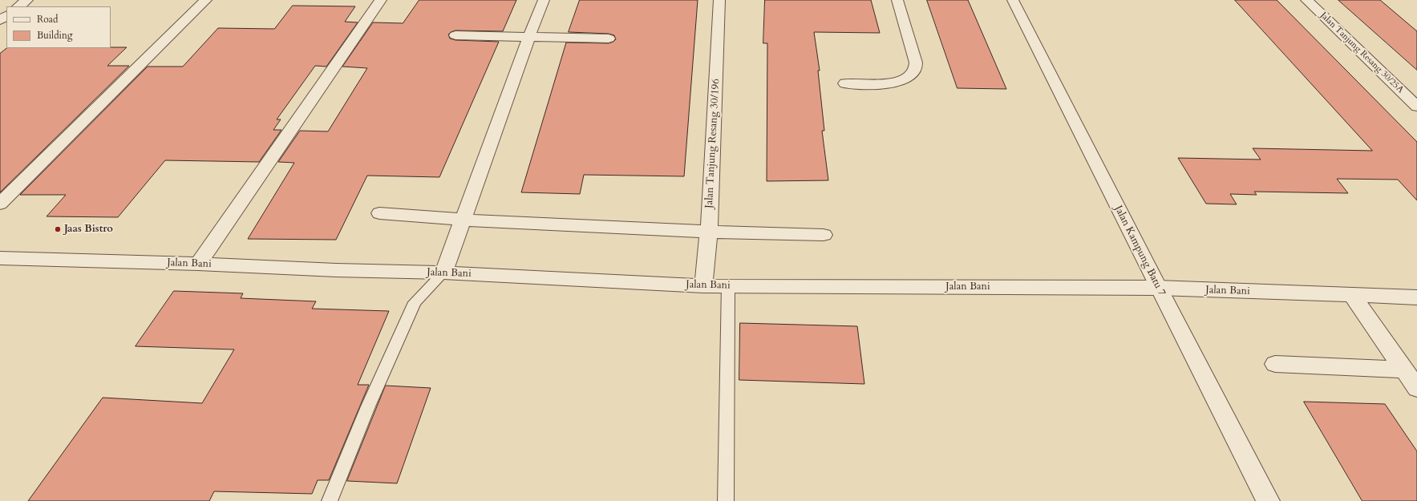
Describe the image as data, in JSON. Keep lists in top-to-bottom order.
{
  "streets": {
    "street": [
      "Jalan Tanjung Resang 30/25A",
      "Jalan Tanjung Resang 30/196",
      "Jalan Kampung Batu 7",
      "Jalan Bani"
    ]
  },
  "crossings": [
    ["Jalan Tanjung Resang 30/196", "Jalan Bani"],
    ["Jalan Kampung Batu 7", "Jalan Bani"]
  ],
  "places": ["Jaas Bistro"],
  "legend": ["Road", "Building"]
}
